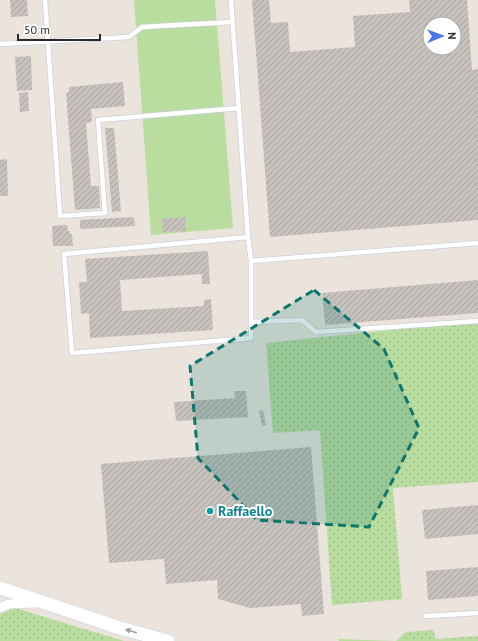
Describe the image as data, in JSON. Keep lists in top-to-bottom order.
{
  "places": ["Raffaello"],
  "scale_bar": "50 m",
  "north": "right"
}
